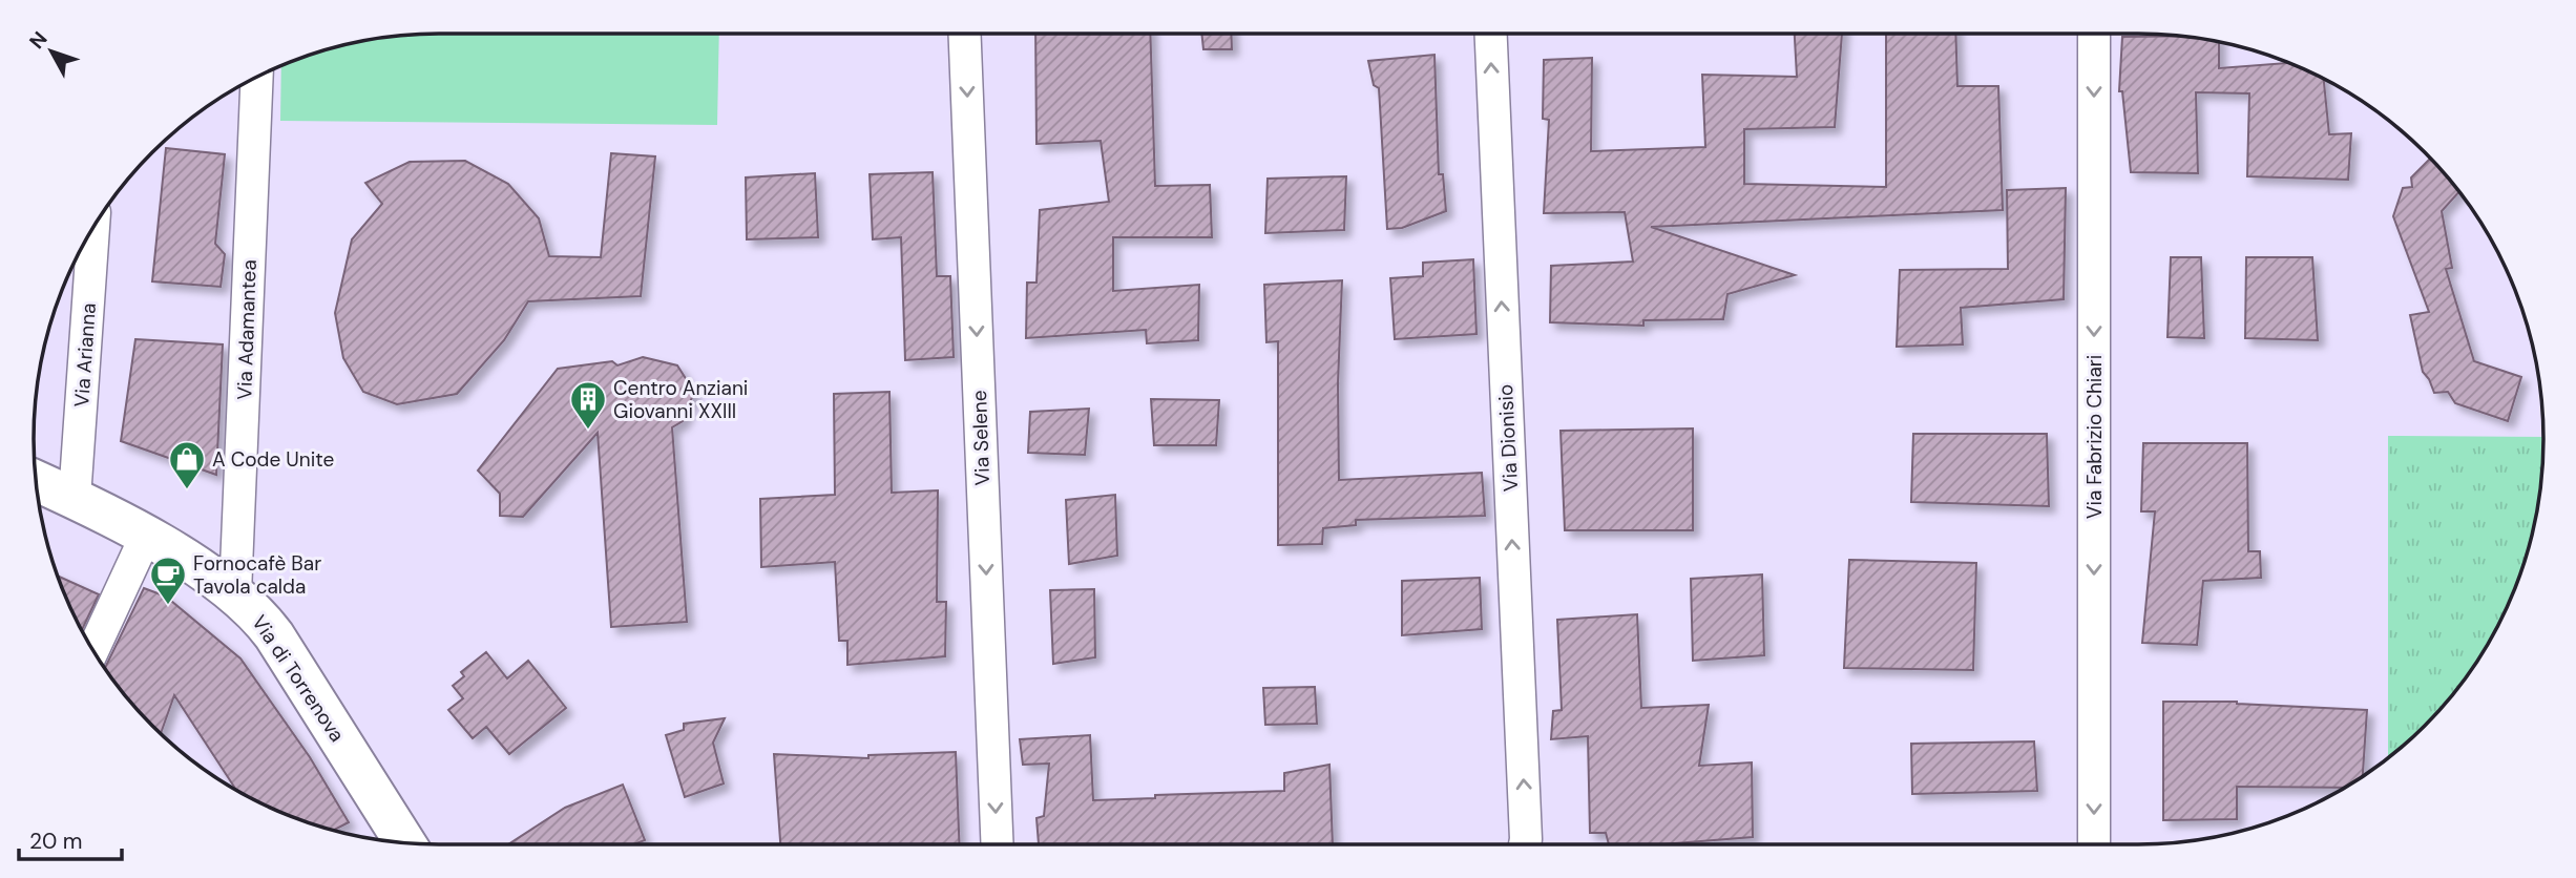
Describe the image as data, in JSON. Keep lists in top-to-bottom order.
{
  "streets": {
    "street": [
      "Via Adamantea",
      "Via Arianna",
      "Via Fabrizio Chiari",
      "Via Selene",
      "Via Dionisio",
      "Via di Torrenova"
    ]
  },
  "crossings": [
    ["Via Adamantea", "Via di Torrenova"],
    ["Via Arianna", "Via di Torrenova"]
  ],
  "one_way": ["Via Fabrizio Chiari", "Via Selene", "Via Dionisio"],
  "places": {
    "building": ["Centro Anziani Giovanni XXIII"],
    "shop": ["A Code Unite"],
    "cafe": ["Fornocafè Bar Tavola calda"]
  },
  "scale_bar": "20 m",
  "north": "top left"
}
